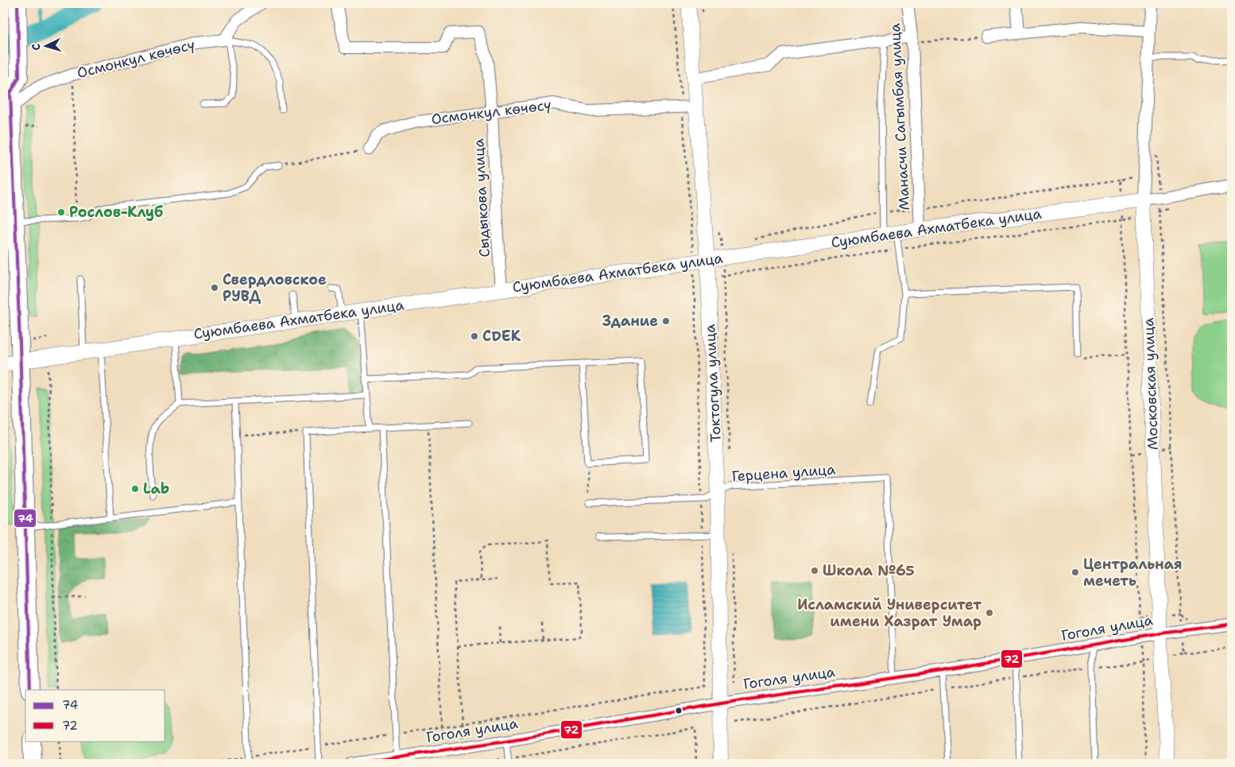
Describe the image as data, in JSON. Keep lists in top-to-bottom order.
{
  "streets": {
    "street": [
      "Осмонкул көчөсү",
      "Манасчи Сагымбая улица",
      "Сыдыкова улица",
      "Суюмбаева Ахматбека улица",
      "Токтогула улица",
      "Московская улица",
      "Гоголя улица"
    ],
    "lane": ["Герцена улица"]
  },
  "crossings": [
    ["Осмонкул көчөсү", "Сыдыкова улица"],
    ["Осмонкул көчөсү", "Токтогула улица"],
    ["Манасчи Сагымбая улица", "Суюмбаева Ахматбека улица"],
    ["Сыдыкова улица", "Суюмбаева Ахматбека улица"],
    ["Суюмбаева Ахматбека улица", "Токтогула улица"],
    ["Суюмбаева Ахматбека улица", "Московская улица"],
    ["Токтогула улица", "Герцена улица"],
    ["Токтогула улица", "Гоголя улица"],
    ["Московская улица", "Гоголя улица"],
    ["Герцена улица", "Гоголя улица"]
  ],
  "places": [
    "Рослов-Клуб",
    "Свердловское РУВД",
    "Здание",
    "CDEK",
    "Lab",
    "Школа №65",
    "Центральная мечеть",
    "Исламский Университет имени Хазрат Умар"
  ],
  "lines": ["transit line 74", "transit line 72"],
  "legend": ["74", "72"],
  "north": "left"
}
